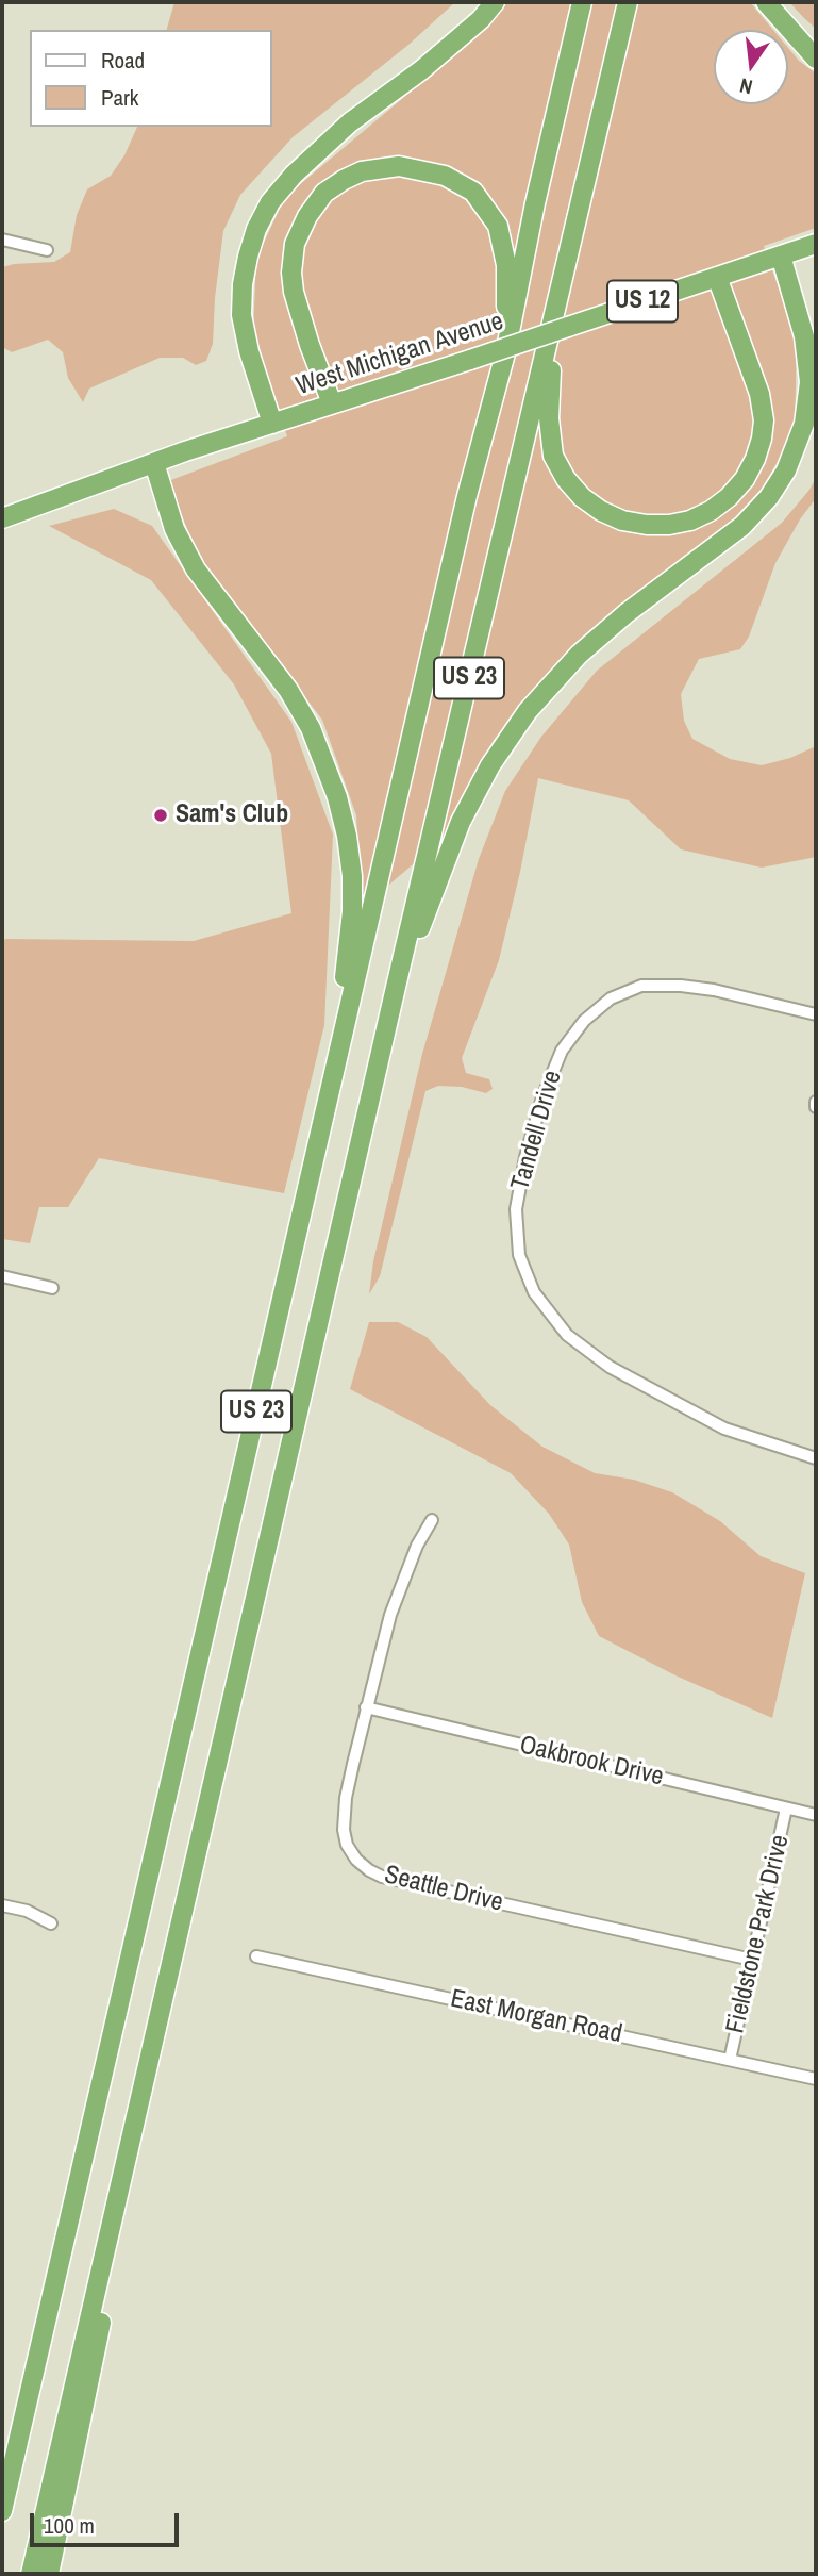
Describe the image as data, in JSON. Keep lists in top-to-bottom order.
{
  "streets": {
    "highway": ["US 12", "West Michigan Avenue", "US 23"],
    "street": [
      "Tandell Drive",
      "Oakbrook Drive",
      "Seattle Drive",
      "Fieldstone Park Drive",
      "East Morgan Road"
    ]
  },
  "crossings": [
    ["West Michigan Avenue", "US 23"],
    ["Oakbrook Drive", "Seattle Drive"],
    ["Oakbrook Drive", "Fieldstone Park Drive"],
    ["Seattle Drive", "Fieldstone Park Drive"],
    ["Fieldstone Park Drive", "East Morgan Road"]
  ],
  "places": ["Sam's Club"],
  "legend": ["Road", "Park"],
  "scale_bar": "100 m",
  "north": "bottom"
}
